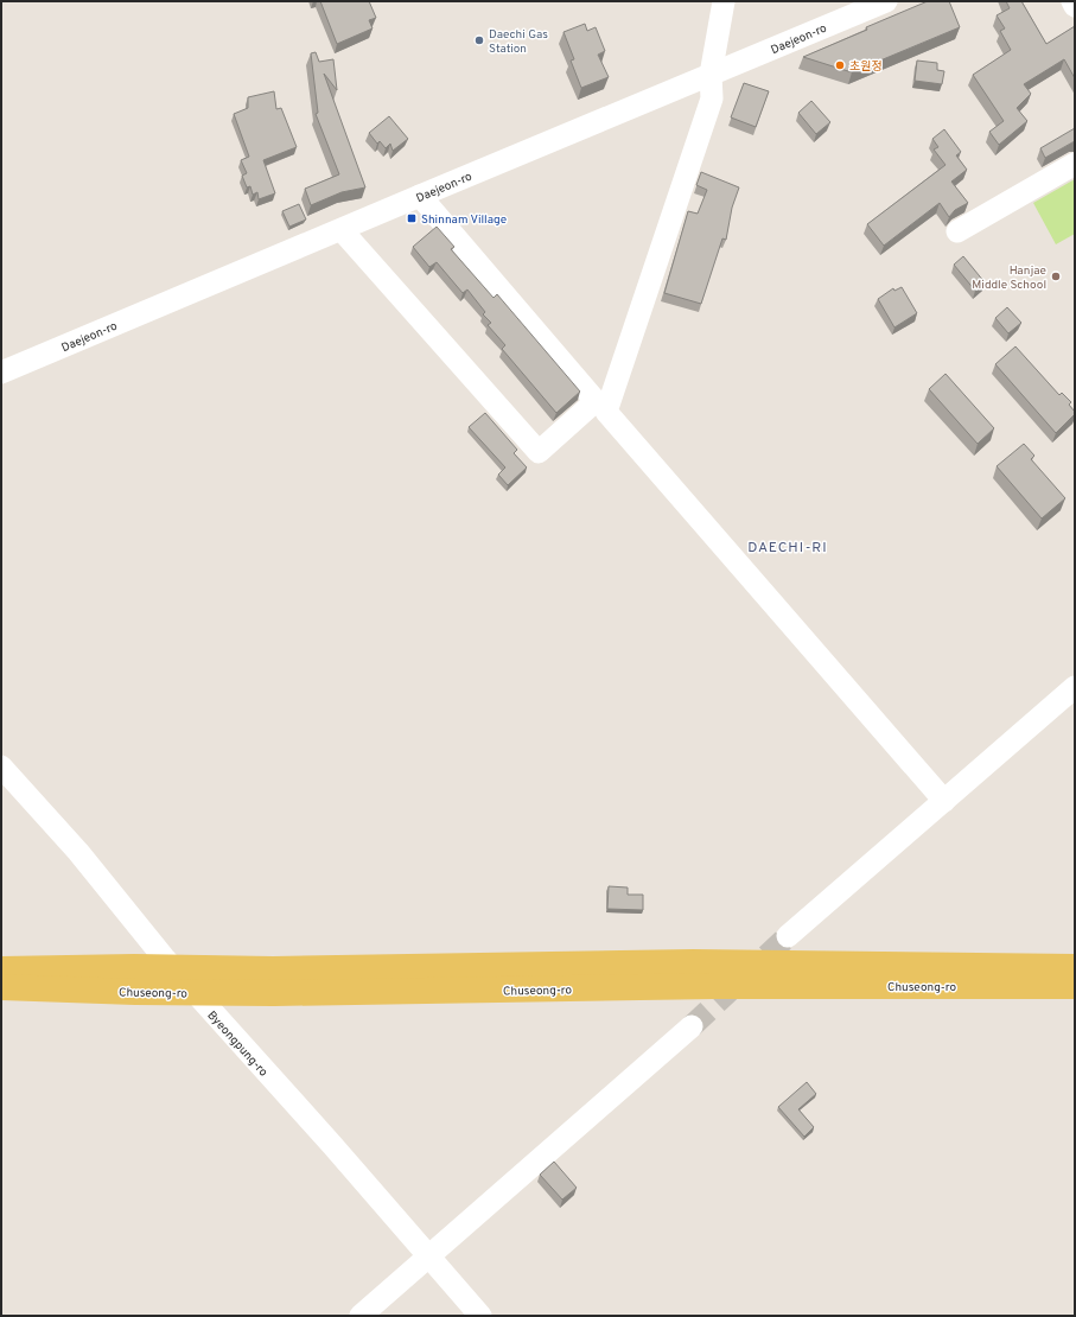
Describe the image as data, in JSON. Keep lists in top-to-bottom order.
{
  "streets": {
    "main road": ["Chuseong-ro"],
    "street": ["Daejeon-ro", "Byeongpung-ro"]
  },
  "districts": ["DAECHI-RI"],
  "places": {
    "other": ["Daechi Gas Station", "초원정", "Hanjae Middle School"],
    "transit": ["Shinnam Village"]
  }
}
